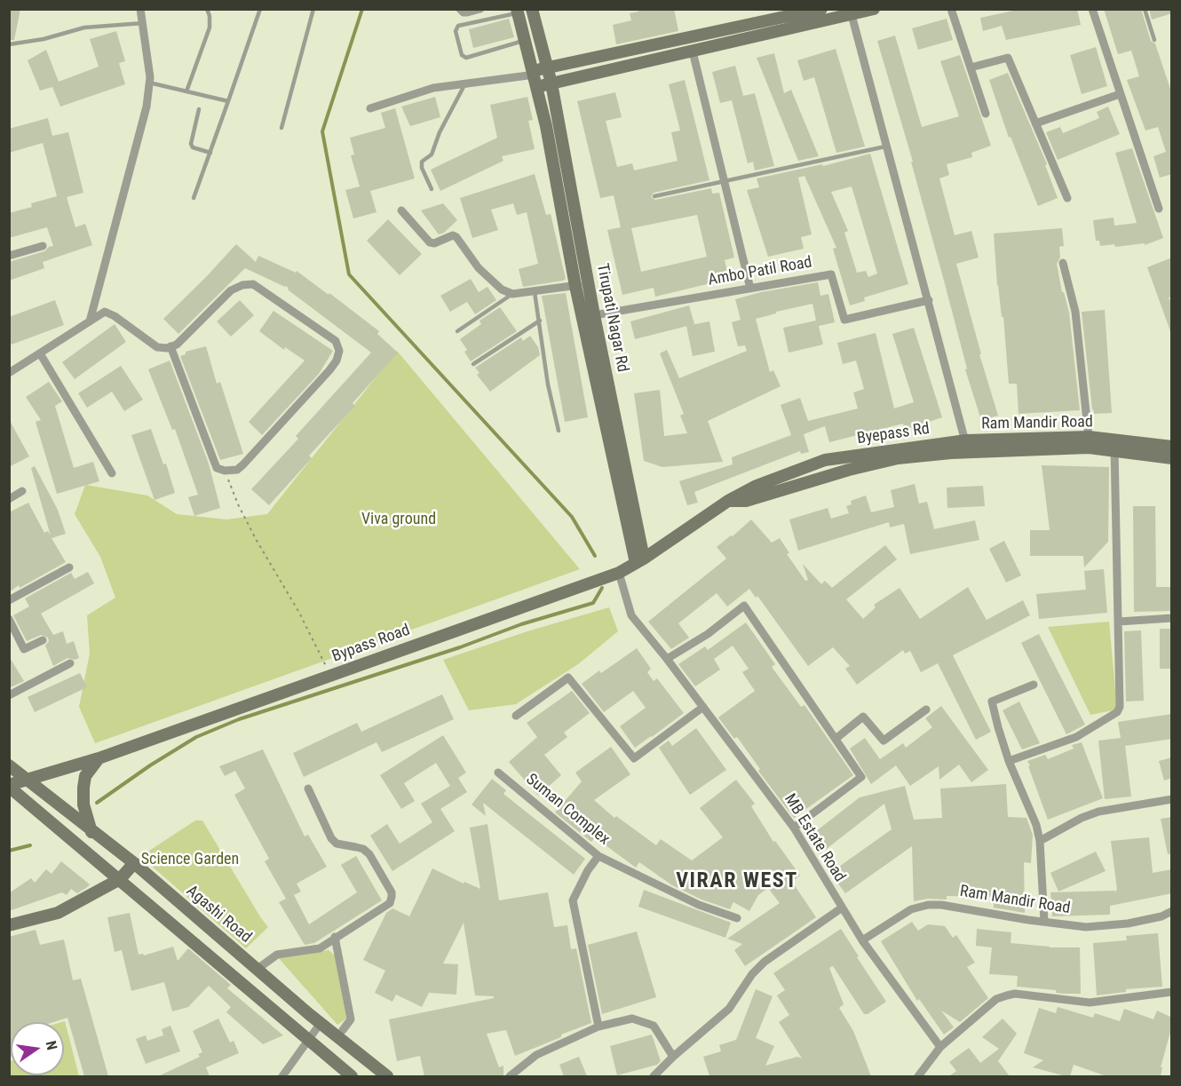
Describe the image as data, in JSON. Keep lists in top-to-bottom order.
{
  "streets": {
    "street": [
      "Ambo Patil Road",
      "Tirupati Nagar Rd",
      "Ram Mandir Road",
      "Byepass Rd",
      "Bypass Road",
      "Suman Complex",
      "MB Estate Road",
      "Agashi Road"
    ]
  },
  "crossings": [
    ["Ambo Patil Road", "Tirupati Nagar Rd"],
    ["Tirupati Nagar Rd", "Bypass Road"],
    ["Ram Mandir Road", "Byepass Rd"],
    ["Byepass Rd", "Bypass Road"],
    ["Bypass Road", "MB Estate Road"],
    ["Bypass Road", "Agashi Road"]
  ],
  "districts": ["VIRAR WEST"],
  "parks": ["Viva ground", "Science Garden"],
  "north": "right"
}
